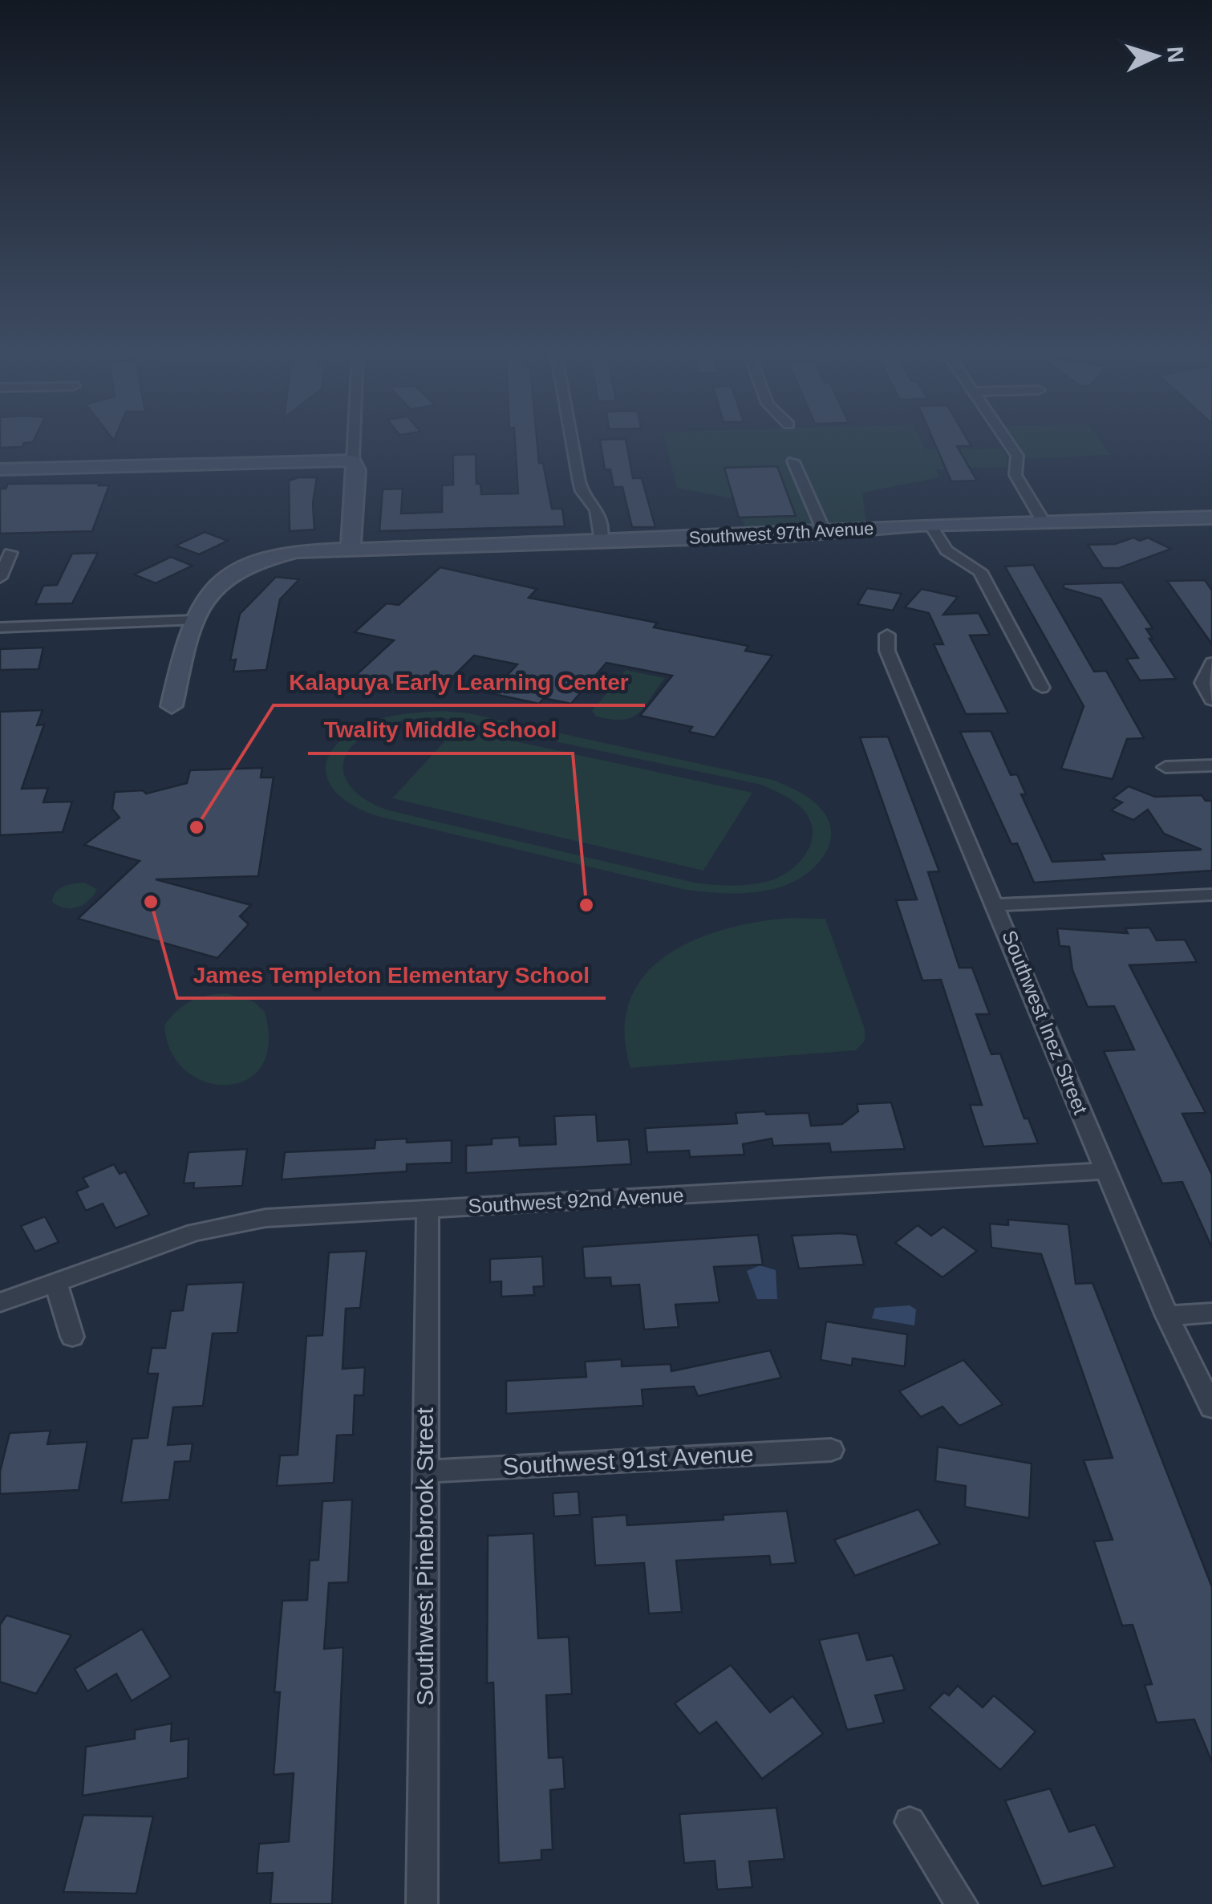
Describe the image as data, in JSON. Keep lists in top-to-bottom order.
{
  "streets": {
    "street": [
      "Southwest 97th Avenue",
      "Southwest Inez Street",
      "Southwest 92nd Avenue",
      "Southwest 91st Avenue",
      "Southwest Pinebrook Street"
    ]
  },
  "crossings": [
    ["Southwest Inez Street", "Southwest 92nd Avenue"],
    ["Southwest 92nd Avenue", "Southwest Pinebrook Street"],
    ["Southwest 91st Avenue", "Southwest Pinebrook Street"]
  ],
  "places": ["Kalapuya Early Learning Center", "James Templeton Elementary School", "Twality Middle School"],
  "north": "right"
}
